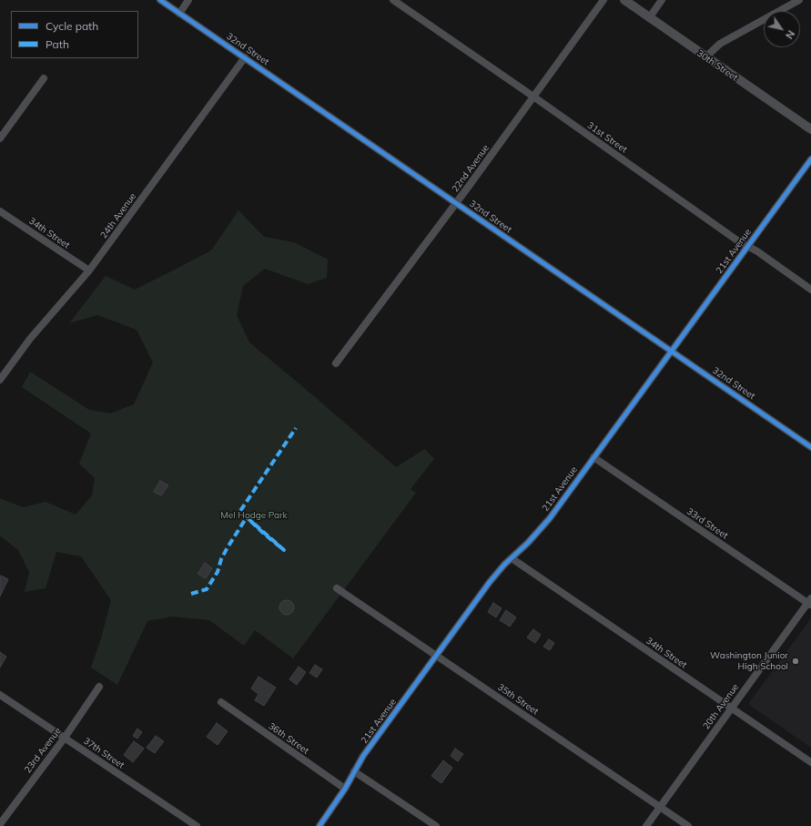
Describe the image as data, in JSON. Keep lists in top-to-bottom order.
{
  "streets": {
    "street": [
      "32nd Street",
      "30th Street",
      "31st Street",
      "22nd Avenue",
      "24th Avenue",
      "34th Street",
      "21st Avenue",
      "33rd Street",
      "35th Street",
      "20th Avenue",
      "36th Street",
      "23rd Avenue",
      "37th Street"
    ]
  },
  "crossings": [
    ["32nd Street", "22nd Avenue"],
    ["32nd Street", "24th Avenue"],
    ["32nd Street", "21st Avenue"],
    ["31st Street", "22nd Avenue"],
    ["31st Street", "21st Avenue"],
    ["24th Avenue", "34th Street"],
    ["34th Street", "21st Avenue"],
    ["34th Street", "20th Avenue"],
    ["21st Avenue", "33rd Street"],
    ["21st Avenue", "35th Street"],
    ["21st Avenue", "36th Street"],
    ["33rd Street", "20th Avenue"],
    ["35th Street", "20th Avenue"],
    ["23rd Avenue", "37th Street"]
  ],
  "parks": ["Mel Hodge Park"],
  "places": ["Washington Junior High School"],
  "legend": ["Cycle path", "Path"],
  "north": "bottom right"
}
